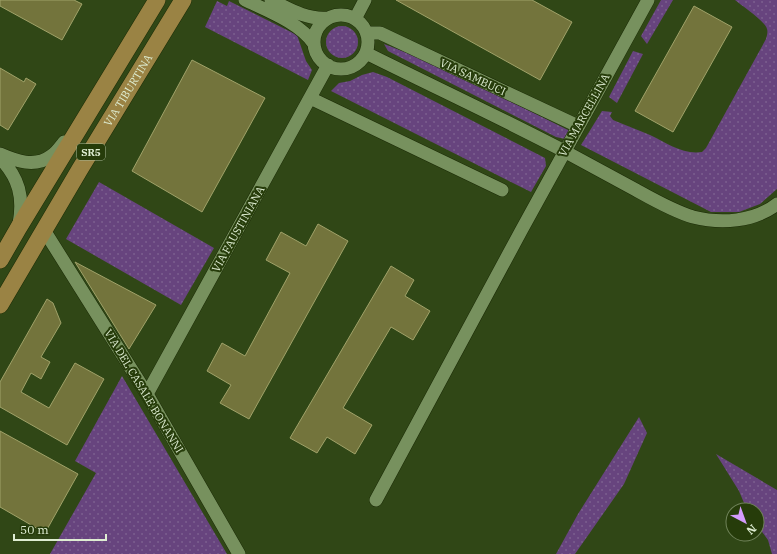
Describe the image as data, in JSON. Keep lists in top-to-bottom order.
{
  "streets": {
    "main road": ["VIA TIBURTINA", "SR5"],
    "street": [
      "VIA SAMBUCI",
      "VIA MARCELLINA",
      "VIA FAUSTINIANA",
      "VIA DEL CASALE BONANNI"
    ]
  },
  "crossings": [
    ["VIA SAMBUCI", "VIA MARCELLINA"],
    ["VIA SAMBUCI", "VIA FAUSTINIANA"],
    ["VIA TIBURTINA", "VIA DEL CASALE BONANNI"],
    ["VIA FAUSTINIANA", "VIA DEL CASALE BONANNI"]
  ],
  "scale_bar": "50 m",
  "north": "bottom right"
}
